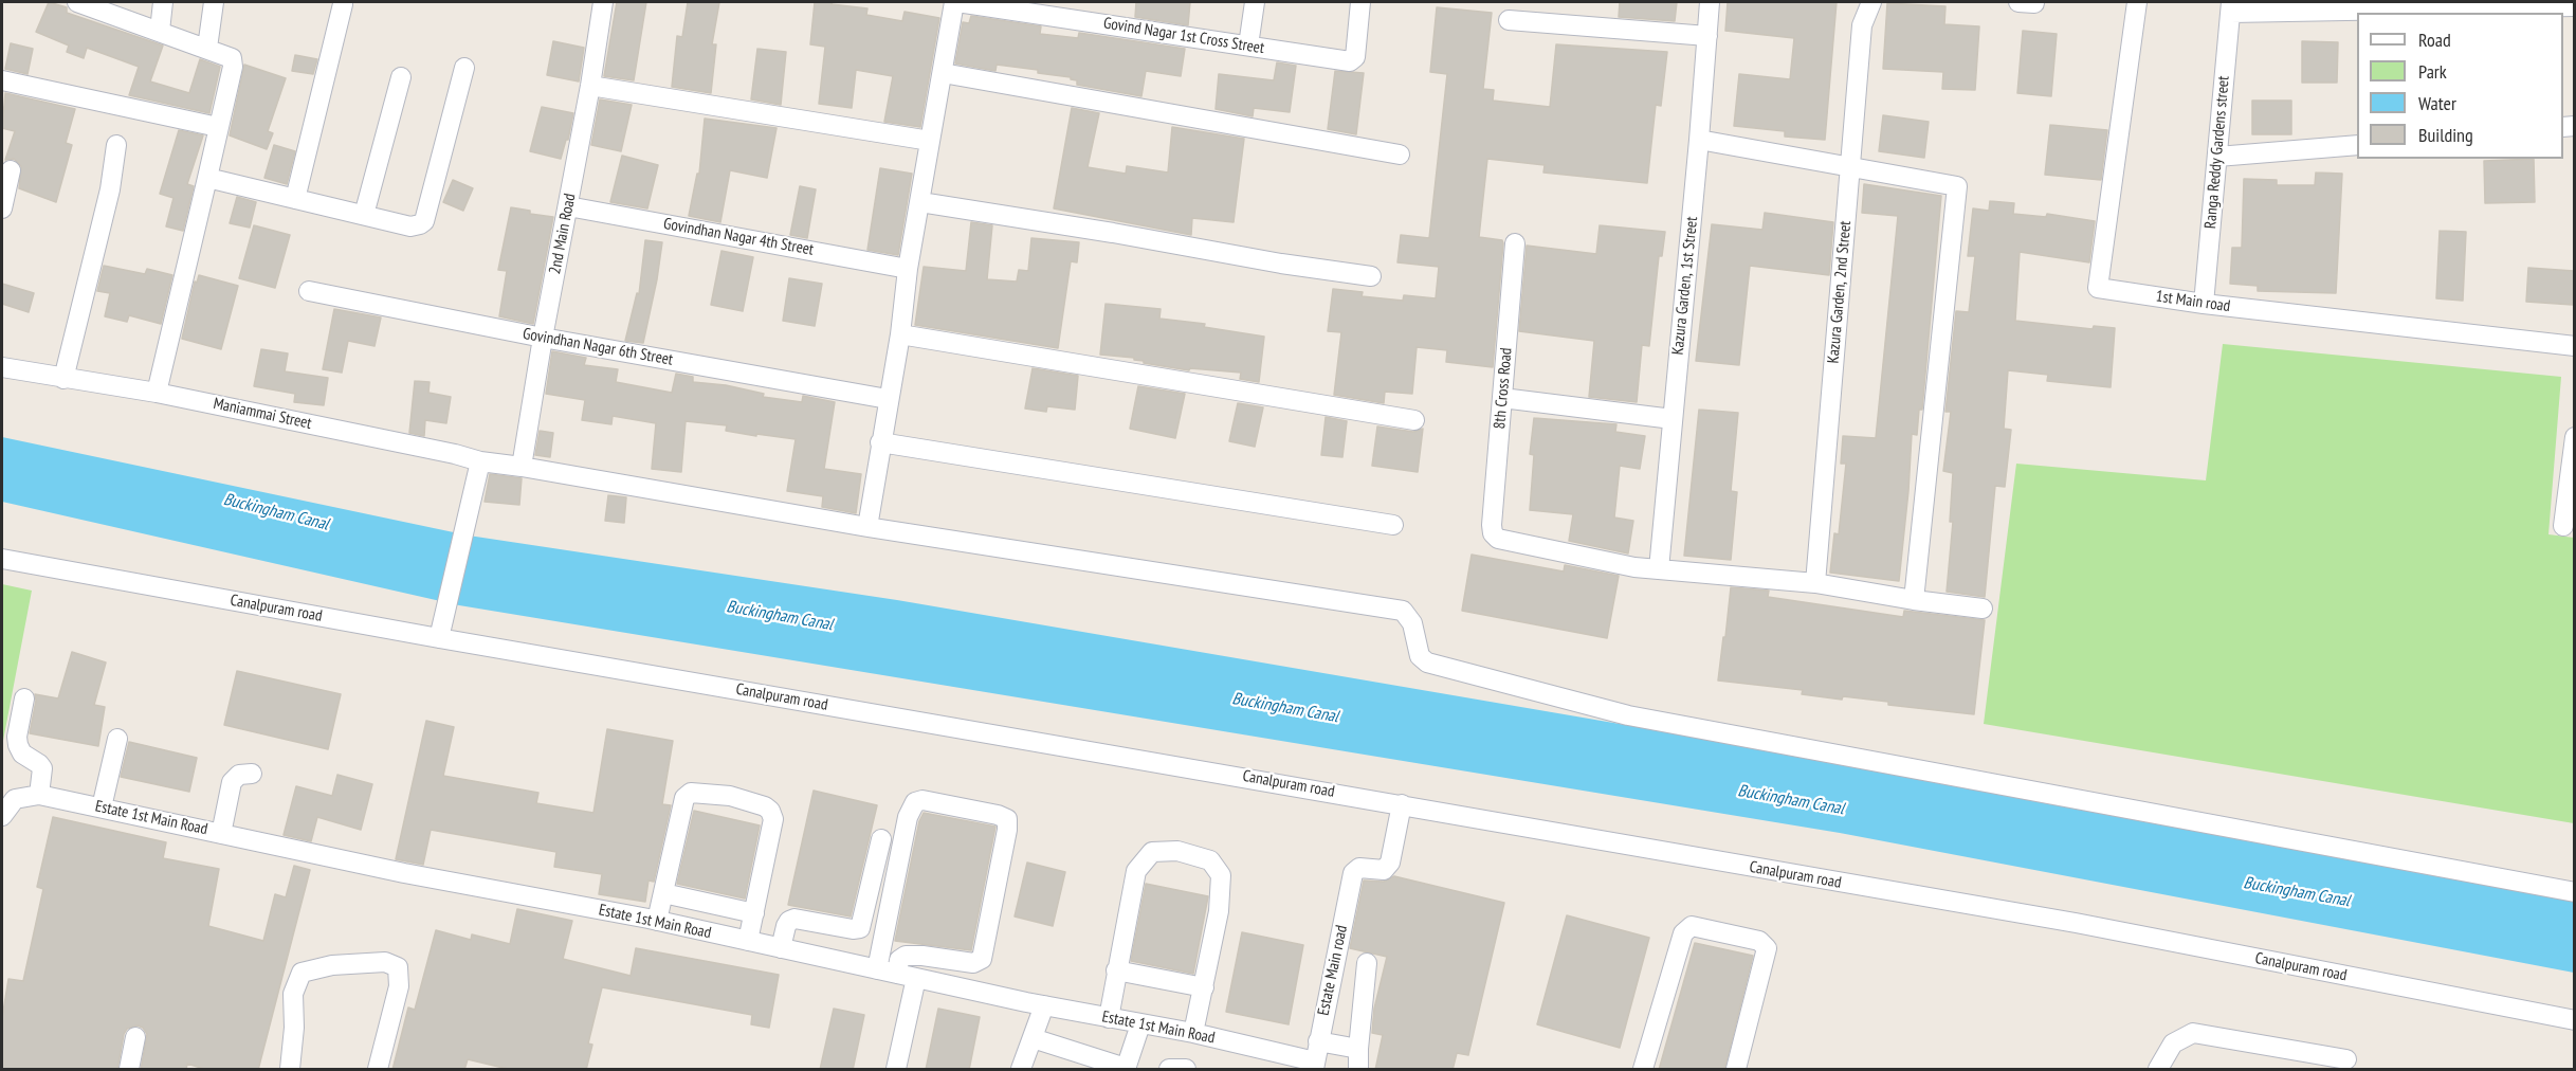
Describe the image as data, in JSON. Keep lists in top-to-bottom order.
{
  "streets": {
    "street": [
      "Govind Nagar 1st Cross Street",
      "Ranga Reddy Gardens street",
      "2nd Main Road",
      "Govindhan Nagar 4th Street",
      "Kazura Garden, 1st Street",
      "Kazura Garden, 2nd Street",
      "1st Main road",
      "Govindhan Nagar 6th Street",
      "8th Cross Road",
      "Maniammai Street",
      "Canalpuram road",
      "Estate 1st Main Road",
      "Estate Main road"
    ]
  },
  "crossings": [
    ["Ranga Reddy Gardens street", "1st Main road"],
    ["2nd Main Road", "Govindhan Nagar 4th Street"],
    ["2nd Main Road", "Govindhan Nagar 6th Street"],
    ["2nd Main Road", "Maniammai Street"],
    ["Kazura Garden, 1st Street", "8th Cross Road"],
    ["Canalpuram road", "Estate Main road"],
    ["Estate 1st Main Road", "Estate Main road"]
  ],
  "water": ["Buckingham Canal"],
  "legend": [
    "Road",
    "Park",
    "Water",
    "Building"
  ]
}
